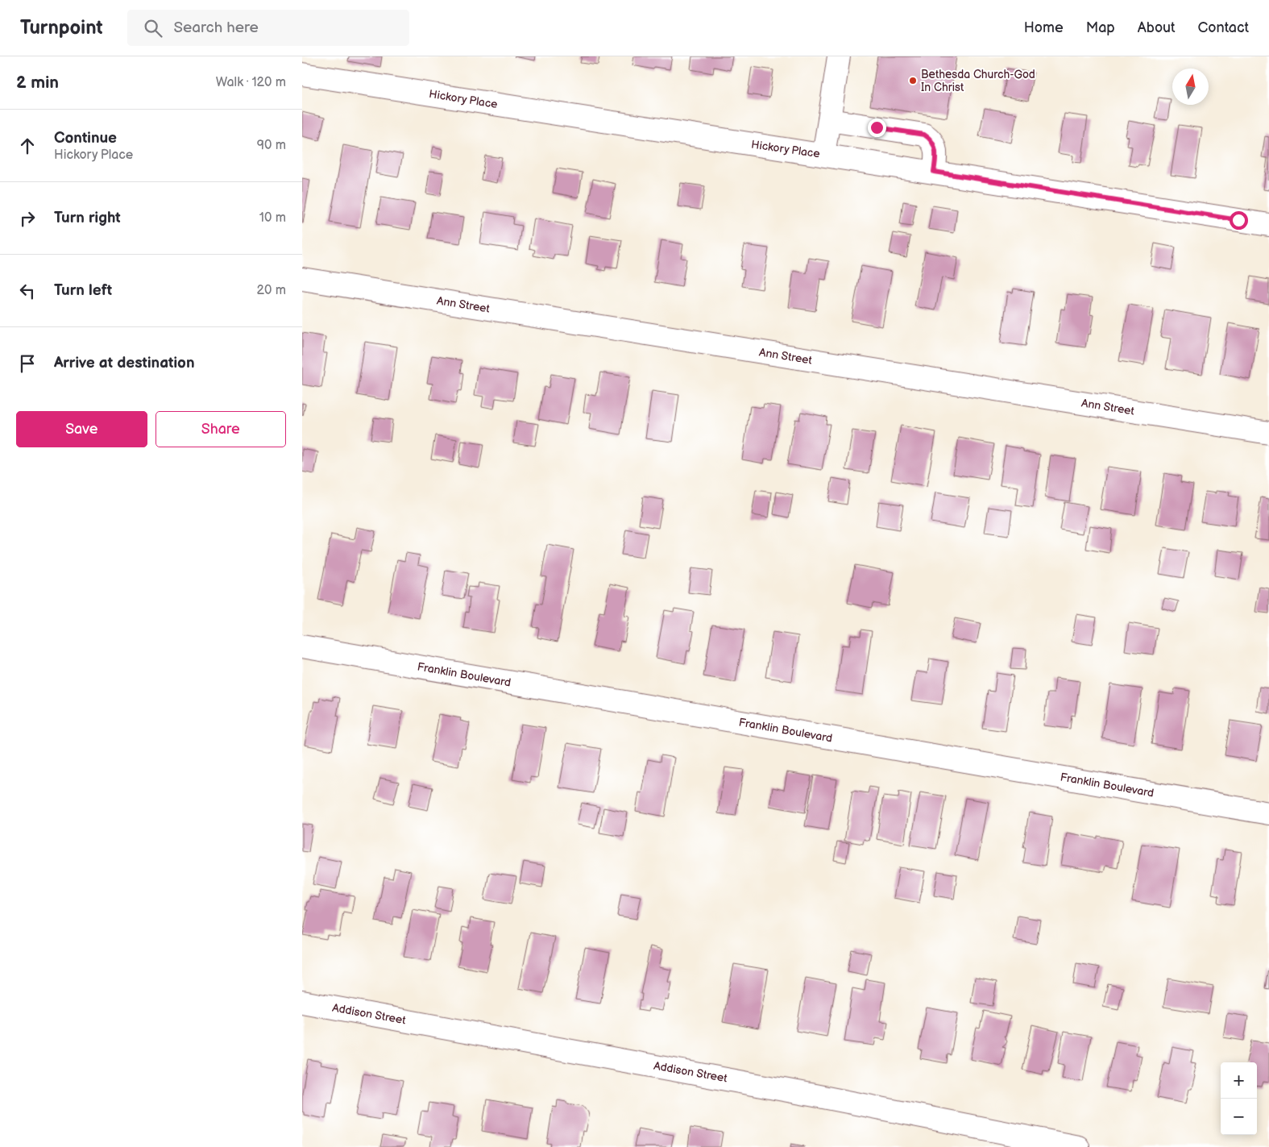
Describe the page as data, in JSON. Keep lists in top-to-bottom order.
{
  "streets": {
    "street": [
      "Hickory Place",
      "Ann Street",
      "Franklin Boulevard",
      "Addison Street"
    ]
  },
  "places": ["Bethesda Church-God In Christ"],
  "north": "top",
  "page": {
    "header": "Turnpoint",
    "search": "Search here",
    "nav": [
      "Home",
      "Map",
      "About",
      "Contact"
    ],
    "heading": ["2 min", "Walk · 120 m"],
    "list": [
      ["Continue", "Hickory Place", "90 m"],
      ["Turn right", "10 m"],
      ["Turn left", "20 m"],
      "Arrive at destination"
    ],
    "buttons": ["Save", "Share"],
    "map_buttons": ["+", "−"]
  }
}
